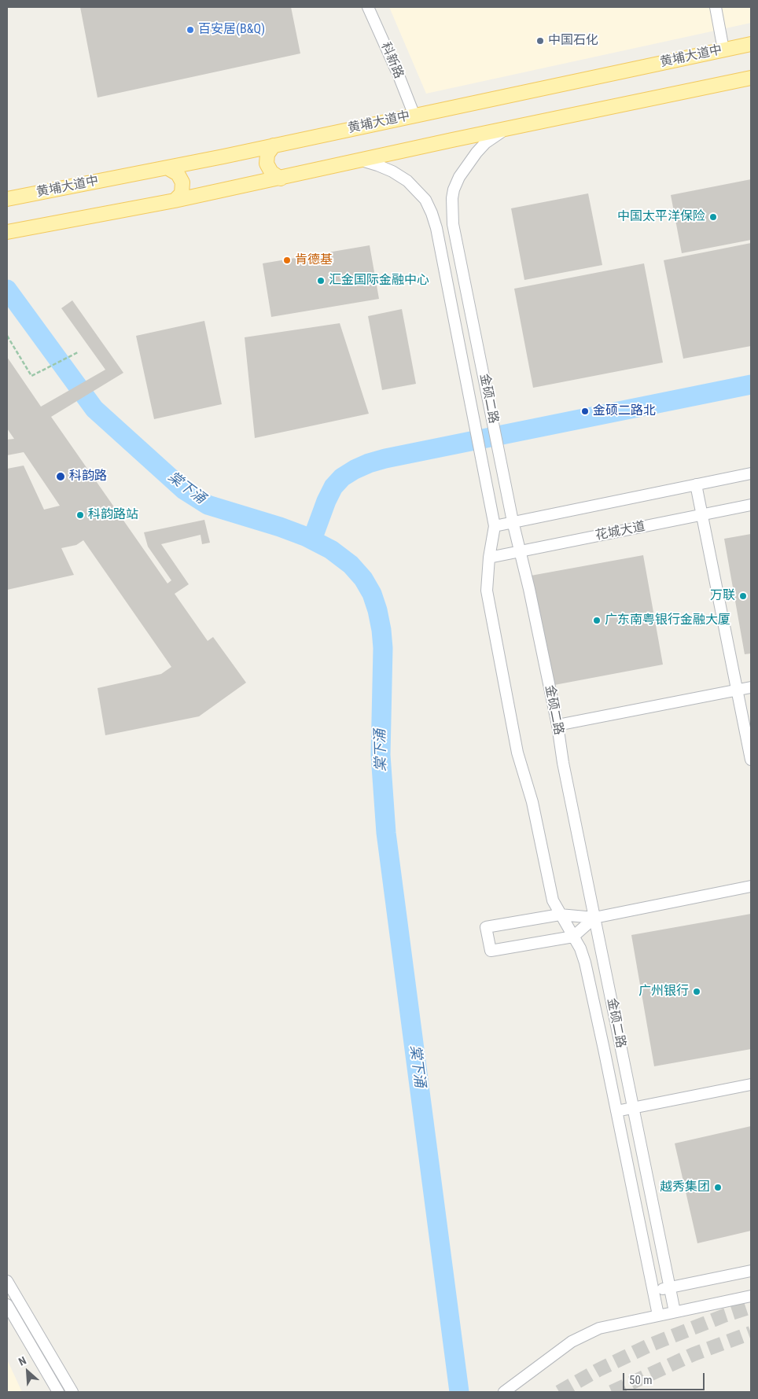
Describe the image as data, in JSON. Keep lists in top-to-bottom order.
{
  "streets": {
    "main road": ["黄埔大道中"],
    "street": ["科新路", "金硕二路", "花城大道"]
  },
  "crossings": [
    ["黄埔大道中", "科新路"],
    ["金硕二路", "花城大道"]
  ],
  "water": ["棠下涌"],
  "places": [
    "百安居(B&Q)",
    "中国石化",
    "中国太平洋保险",
    "肯德基",
    "汇金国际金融中心",
    "金硕二路北",
    "科韵路",
    "科韵路站",
    "万联",
    "广东南粤银行金融大厦",
    "广州银行",
    "越秀集团"
  ],
  "scale_bar": "50 m",
  "north": "top left"
}
